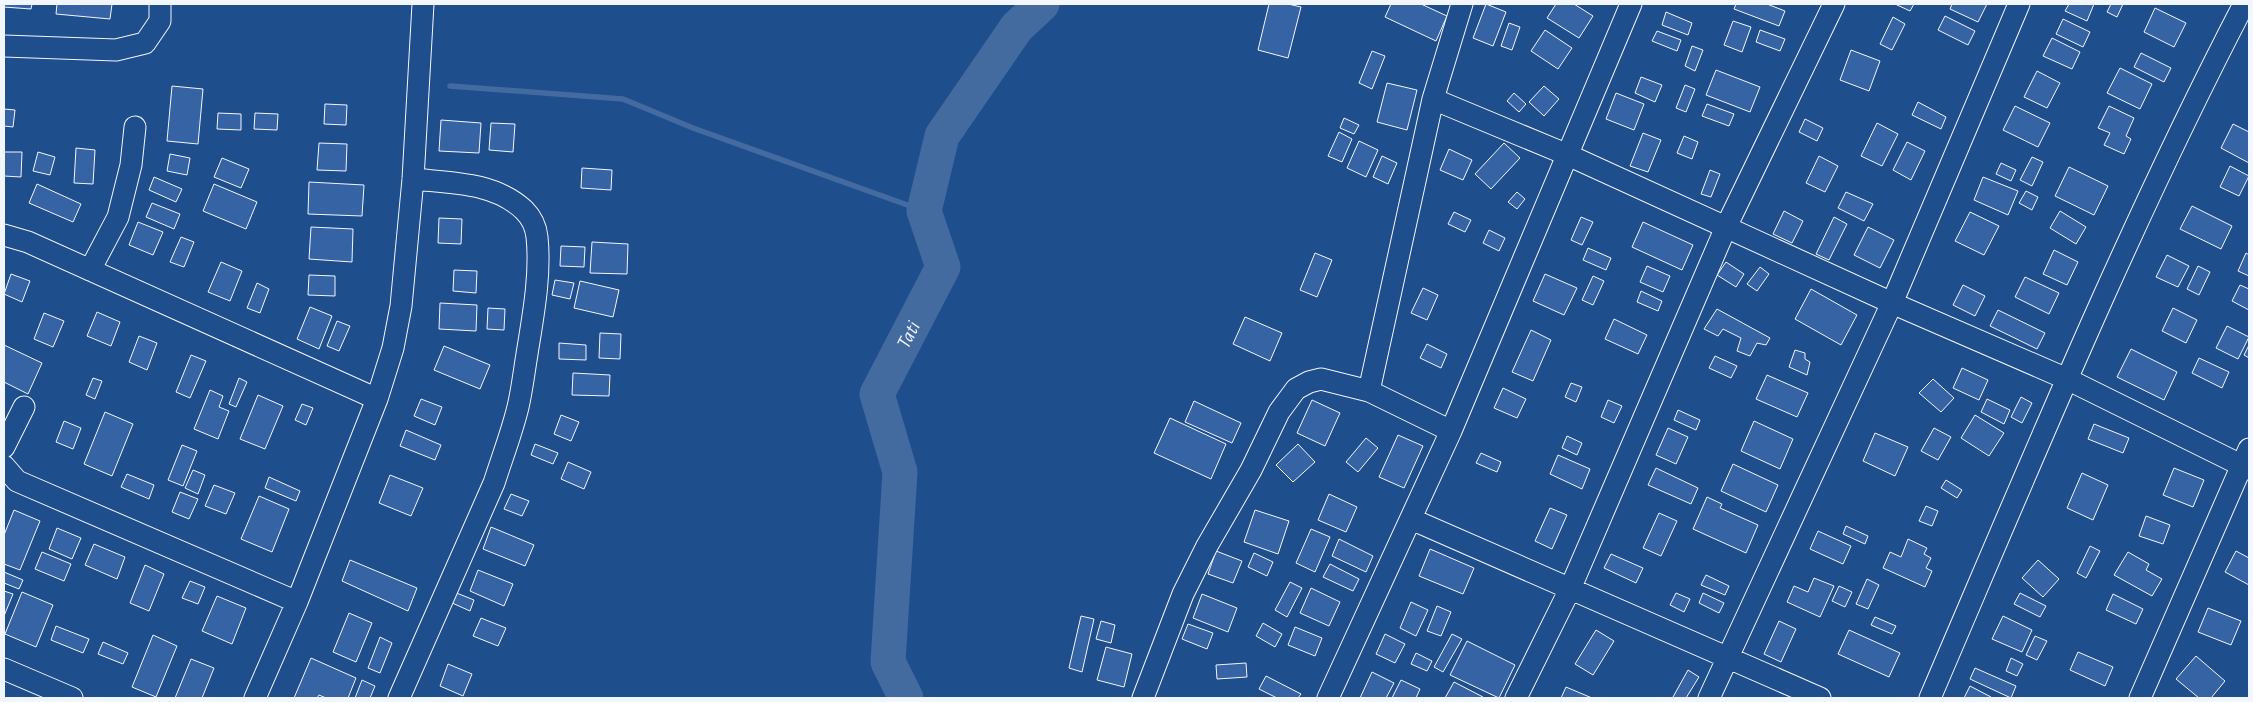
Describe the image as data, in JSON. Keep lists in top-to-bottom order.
{
  "water": ["Tati"]
}
